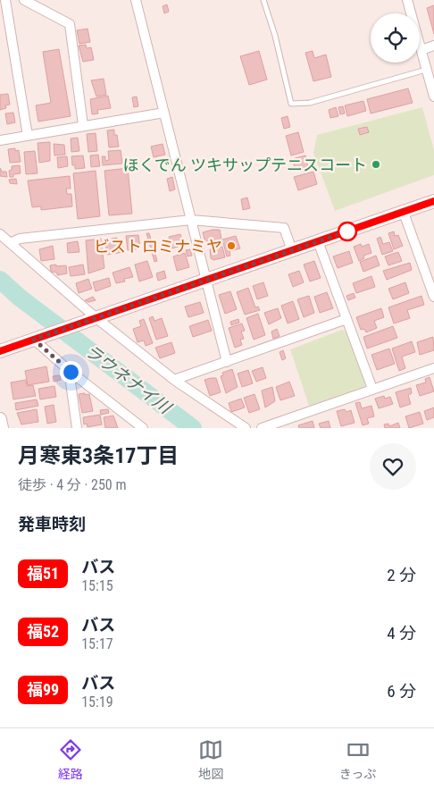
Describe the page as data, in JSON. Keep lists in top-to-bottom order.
{
  "water": ["ラウネナイ川"],
  "places": ["ほくでん ツキサップテニスコート", "ビストロミナミヤ"],
  "lines": ["bus line 福51"],
  "page": {
    "heading": [
      ["月寒東3条17丁目", "徒歩 · 4 分 · 250 m"],
      "発車時刻"
    ],
    "list": [
      {
        "mark": "福51",
        "name": "バス",
        "note": "15:15",
        "value": "2 分"
      },
      {
        "mark": "福52",
        "name": "バス",
        "note": "15:17",
        "value": "4 分"
      },
      {
        "mark": "福99",
        "name": "バス",
        "note": "15:19",
        "value": "6 分"
      }
    ],
    "tabs": ["経路", "地図", "きっぷ"]
  }
}
